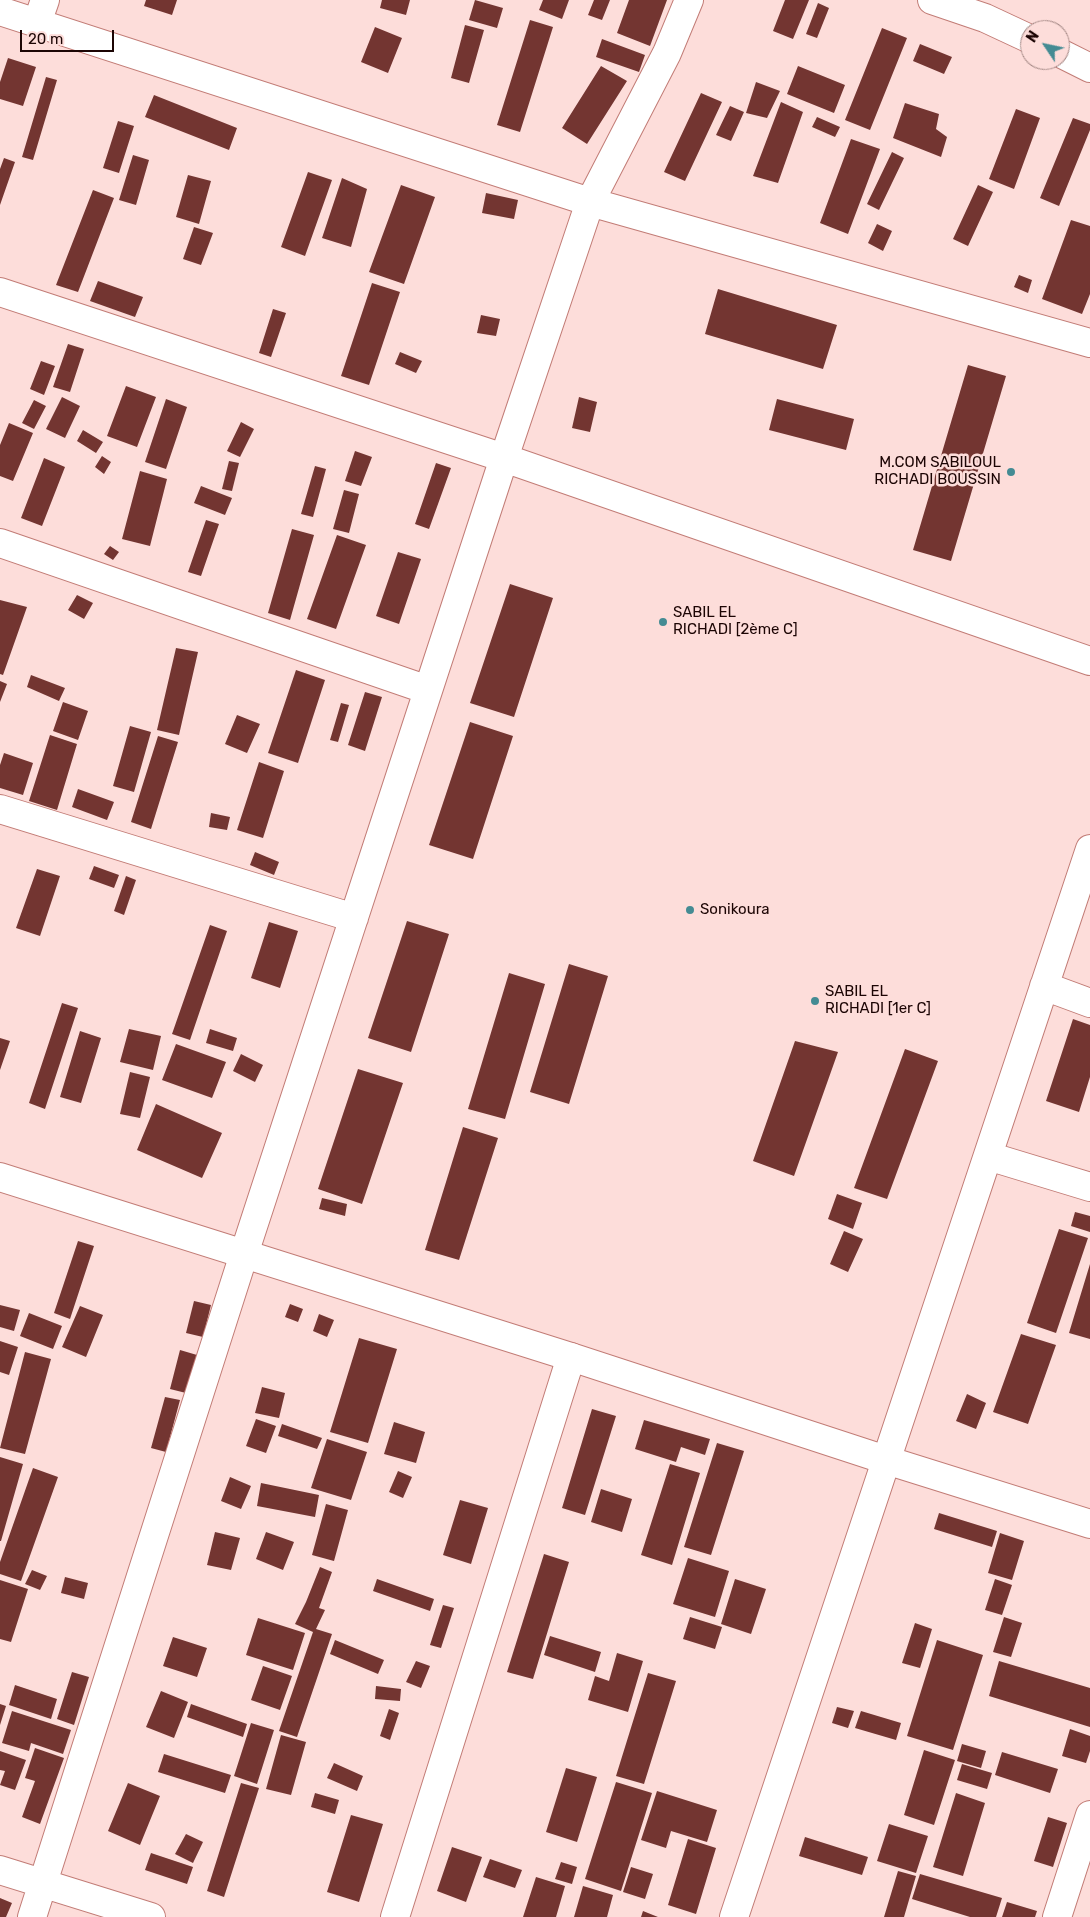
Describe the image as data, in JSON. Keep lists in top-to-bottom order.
{
  "places": [
    "M.COM SABILOUL RICHADI BOUSSIN",
    "SABIL EL RICHADI [2ème C]",
    "Sonikoura",
    "SABIL EL RICHADI [1er C]"
  ],
  "scale_bar": "20 m",
  "north": "top left"
}
